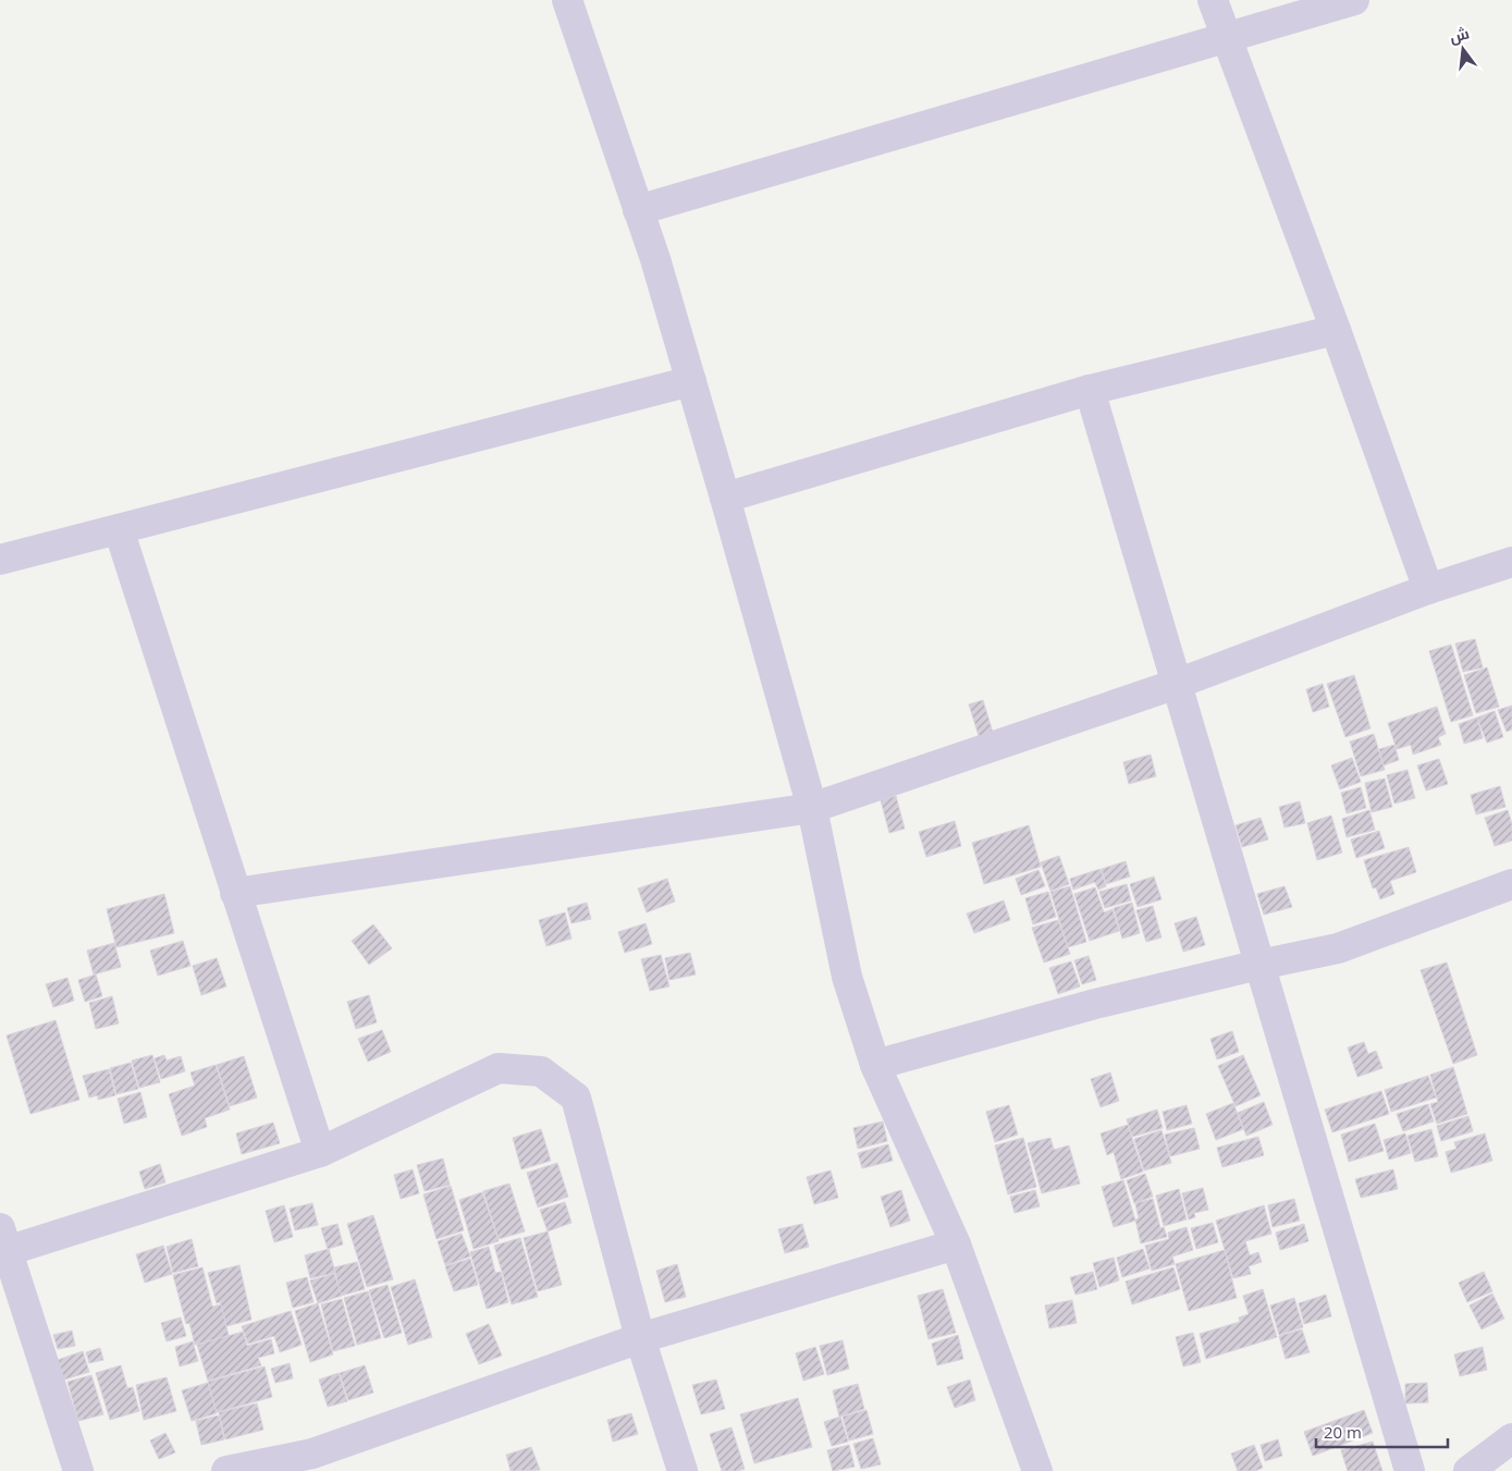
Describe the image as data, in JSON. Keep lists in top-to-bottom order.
{
  "scale_bar": "20 m",
  "north": "top"
}
